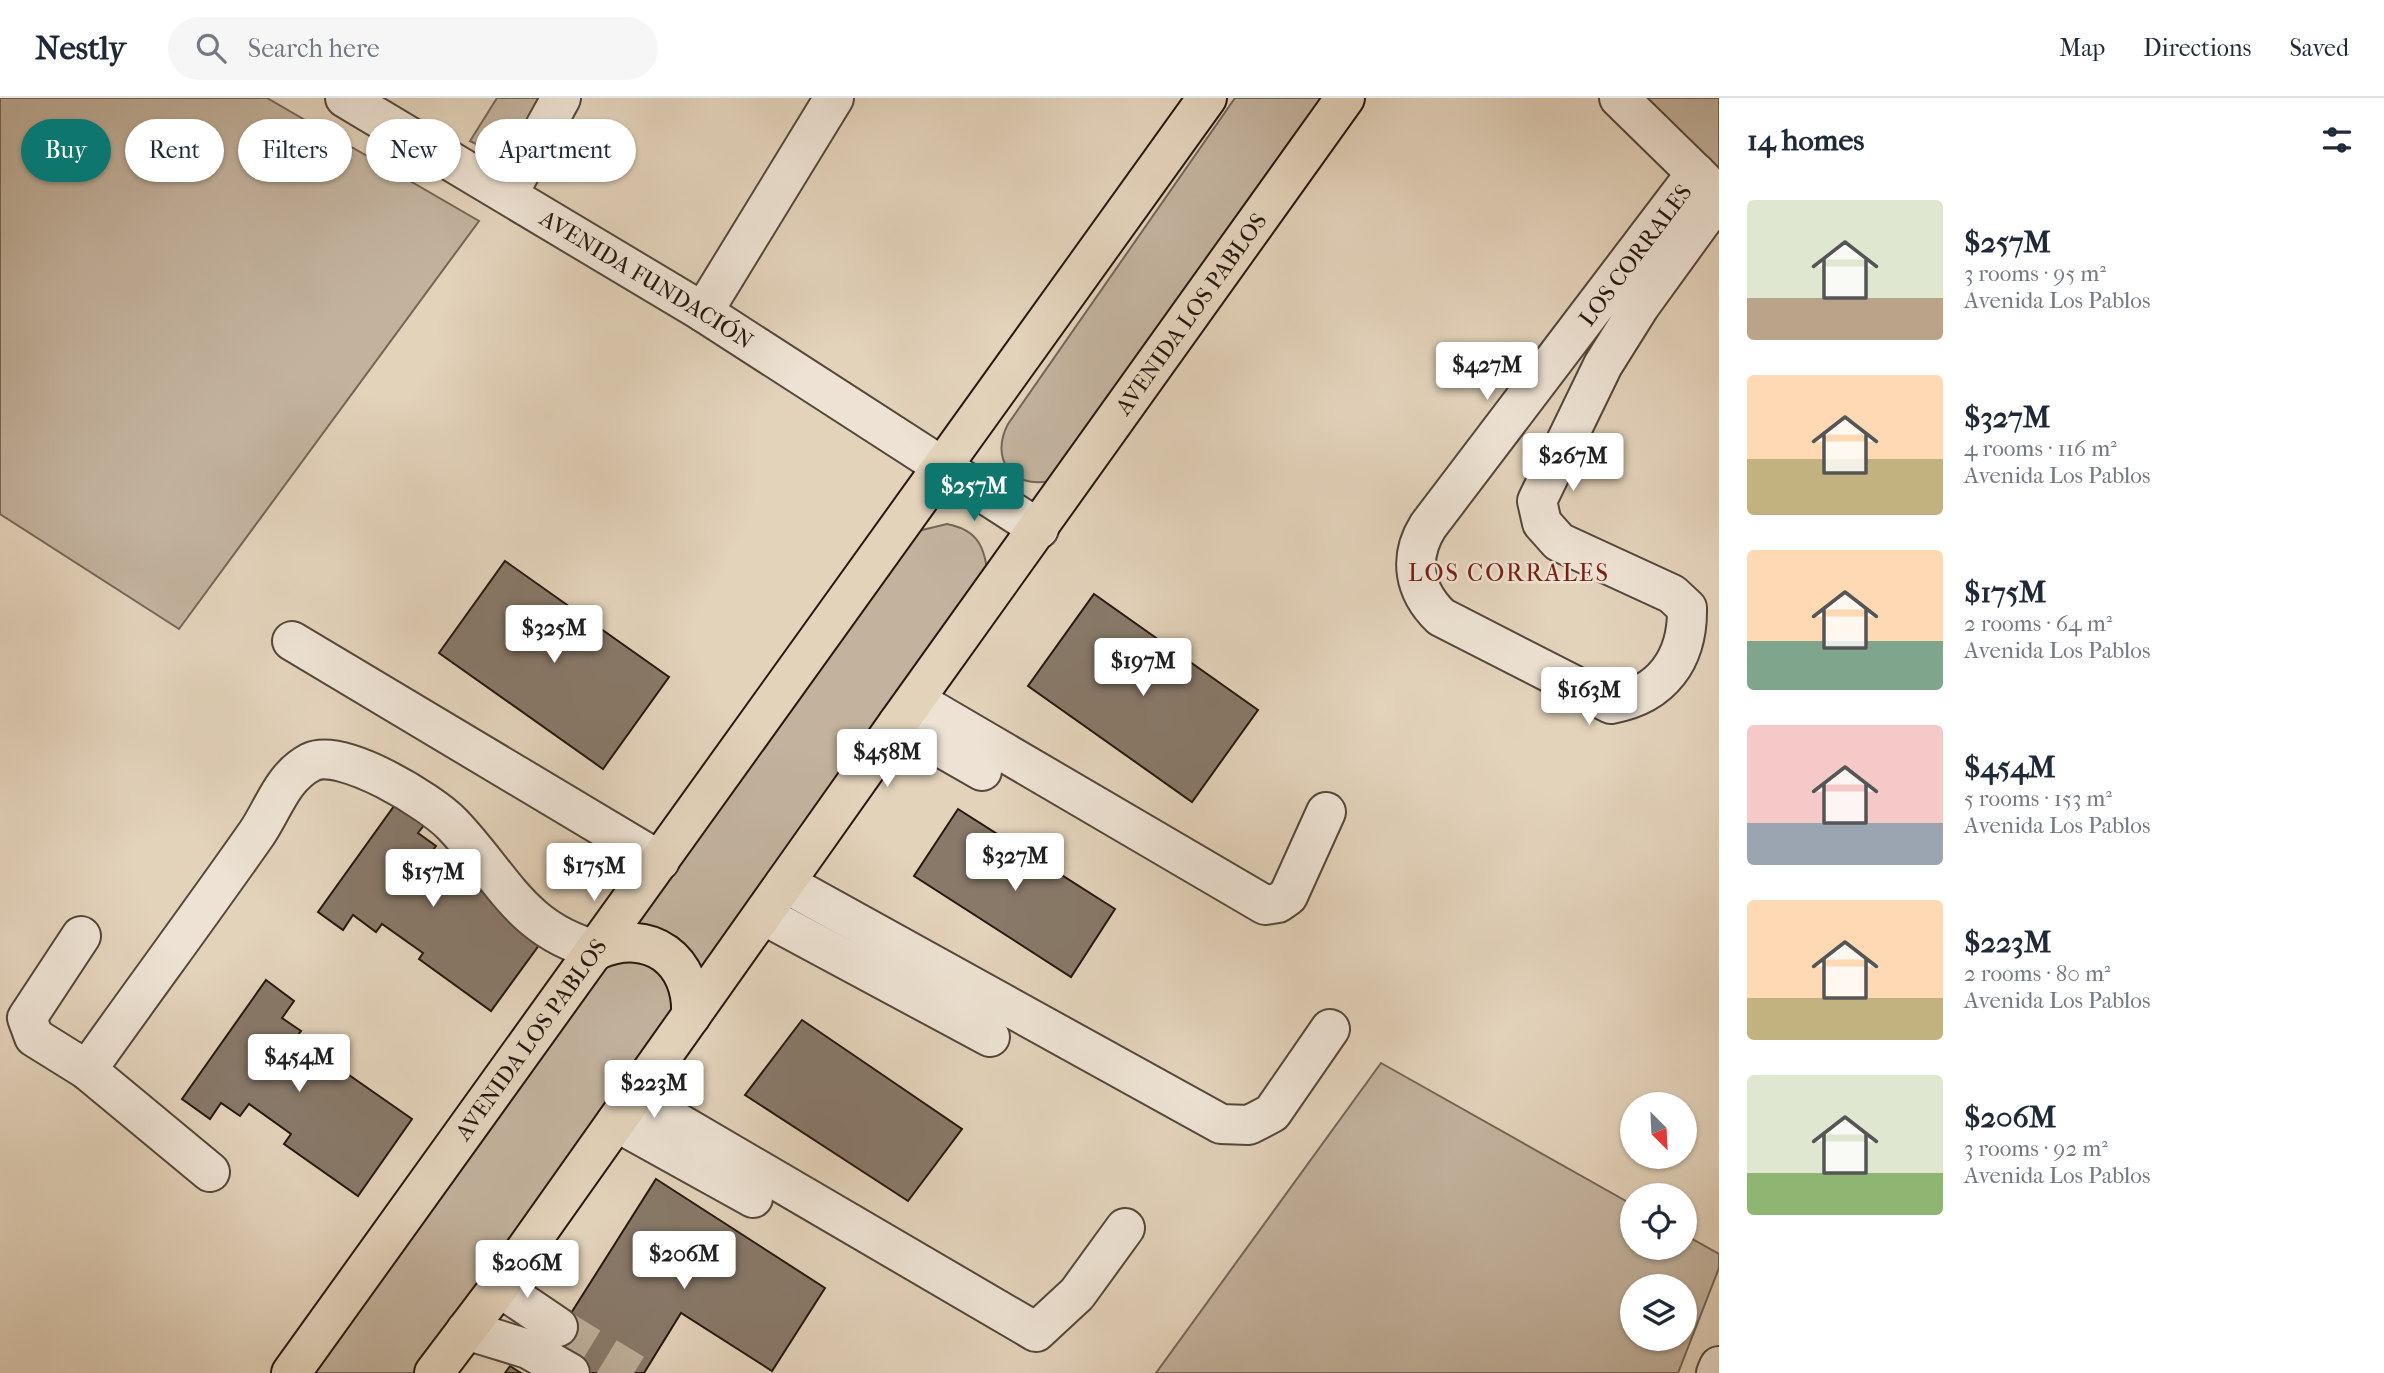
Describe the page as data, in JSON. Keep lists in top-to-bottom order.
{
  "streets": {
    "main road": ["AVENIDA LOS PABLOS"],
    "street": ["LOS CORRALES", "AVENIDA FUNDACIÓN"]
  },
  "crossings": [
    ["AVENIDA FUNDACIÓN", "AVENIDA LOS PABLOS"]
  ],
  "districts": ["LOS CORRALES"],
  "north": "bottom right",
  "page": {
    "header": "Nestly",
    "search": "Search here",
    "nav": ["Map", "Directions", "Saved"],
    "heading": "14 homes",
    "chip": [
      "Buy",
      "Rent",
      "Filters",
      "New",
      "Apartment"
    ],
    "list": [
      {
        "name": "$257M",
        "note": "3 rooms · 95 m² · Avenida Los Pablos"
      },
      {
        "name": "$327M",
        "note": "4 rooms · 116 m² · Avenida Los Pablos"
      },
      {
        "name": "$175M",
        "note": "2 rooms · 64 m² · Avenida Los Pablos"
      },
      {
        "name": "$454M",
        "note": "5 rooms · 153 m² · Avenida Los Pablos"
      },
      {
        "name": "$223M",
        "note": "2 rooms · 80 m² · Avenida Los Pablos"
      },
      {
        "name": "$206M",
        "note": "3 rooms · 92 m² · Avenida Los Pablos"
      }
    ],
    "price": [
      "$427M",
      "$267M",
      "$257M",
      "$325M",
      "$197M",
      "$163M",
      "$458M",
      "$327M",
      "$175M",
      "$157M",
      "$454M",
      "$223M",
      "$206M",
      "$206M"
    ]
  }
}
